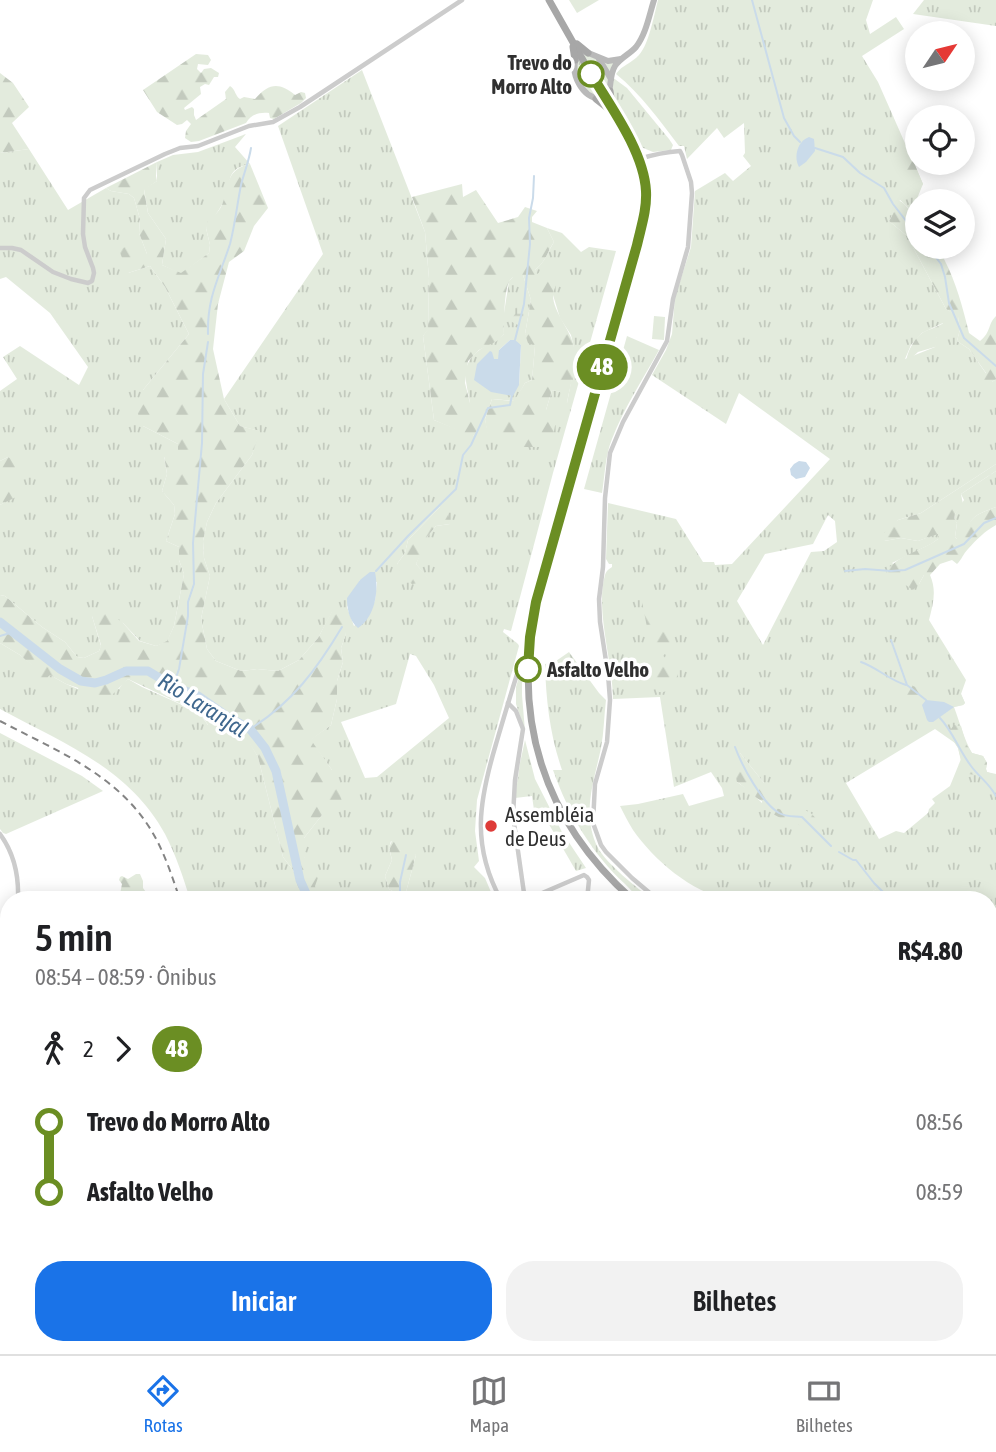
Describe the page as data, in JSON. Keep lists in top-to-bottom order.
{
  "water": ["Rio Laranjal"],
  "places": ["Trevo do Morro Alto", "Asfalto Velho", "Assembléia de Deus"],
  "lines": ["bus line 48"],
  "north": "top right",
  "page": {
    "on_map": "48",
    "heading": ["5 min", "08:54 – 08:59 · Ônibus", "R$4.80"],
    "legs": ["2", "48"],
    "list": [
      {
        "name": "Trevo do Morro Alto",
        "value": "08:56"
      },
      {
        "name": "Asfalto Velho",
        "value": "08:59"
      }
    ],
    "buttons": ["Iniciar", "Bilhetes"],
    "tabs": ["Rotas", "Mapa", "Bilhetes"]
  }
}
